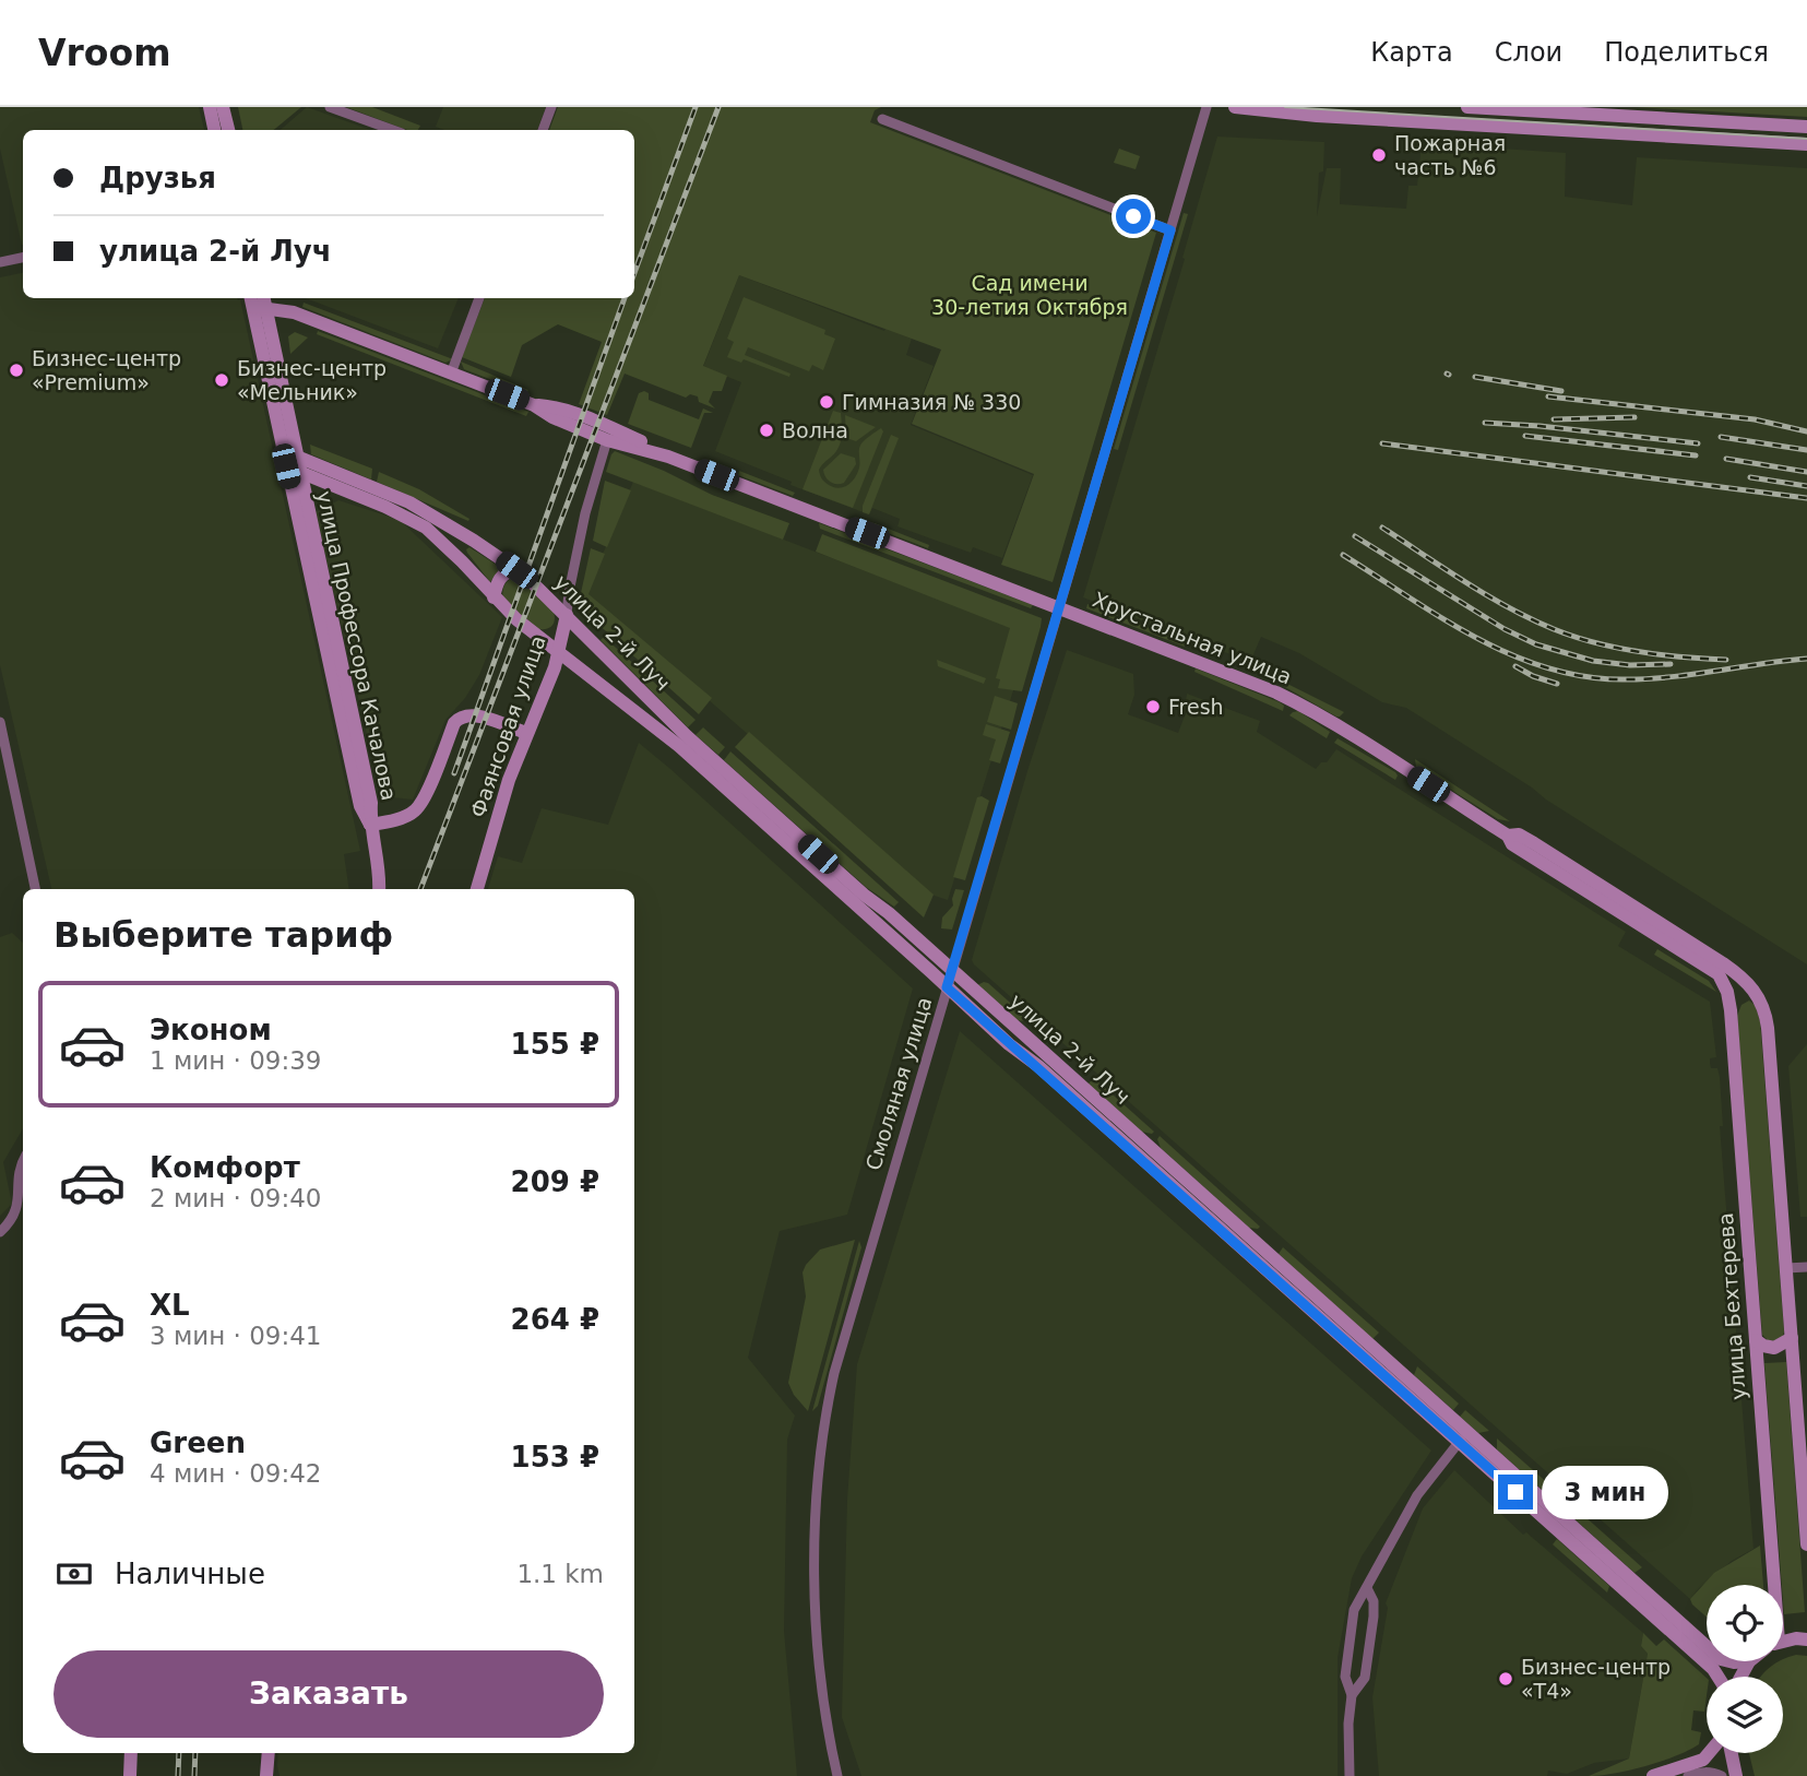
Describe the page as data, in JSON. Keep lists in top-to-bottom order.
{
  "streets": {
    "main road": [
      "улица 2-й Луч",
      "Хрустальная улица",
      "улица Профессора Качалова",
      "Фаянсовая улица",
      "улица Бехтерева"
    ],
    "street": ["Смоляная улица"]
  },
  "crossings": [
    ["улица 2-й Луч", "улица Профессора Качалова"],
    ["улица 2-й Луч", "Фаянсовая улица"],
    ["улица 2-й Луч", "Смоляная улица"],
    ["Хрустальная улица", "улица Профессора Качалова"],
    ["Хрустальная улица", "Фаянсовая улица"],
    ["Хрустальная улица", "Смоляная улица"],
    ["Хрустальная улица", "улица Бехтерева"]
  ],
  "parks": ["Сад имени 30-летия Октября"],
  "places": [
    "Пожарная часть №6",
    "Бизнес-центр «Premium»",
    "Бизнес-центр «Мельник»",
    "Гимназия № 330",
    "Волна",
    "Fresh",
    "Бизнес-центр «Т4»"
  ],
  "page": {
    "header": "Vroom",
    "nav": ["Карта", "Слои", "Поделиться"],
    "banner": ["Друзья", "улица 2-й Луч"],
    "heading": "Выберите тариф",
    "list": [
      {
        "name": "Эконом",
        "note": "1 мин · 09:39",
        "value": "155 ₽"
      },
      {
        "name": "Комфорт",
        "note": "2 мин · 09:40",
        "value": "209 ₽"
      },
      {
        "name": "XL",
        "note": "3 мин · 09:41",
        "value": "264 ₽"
      },
      {
        "name": "Green",
        "note": "4 мин · 09:42",
        "value": "153 ₽"
      }
    ],
    "bubble": "3 мин",
    "pay": ["Наличные", "1.1 km"],
    "buttons": "Заказать"
  }
}
